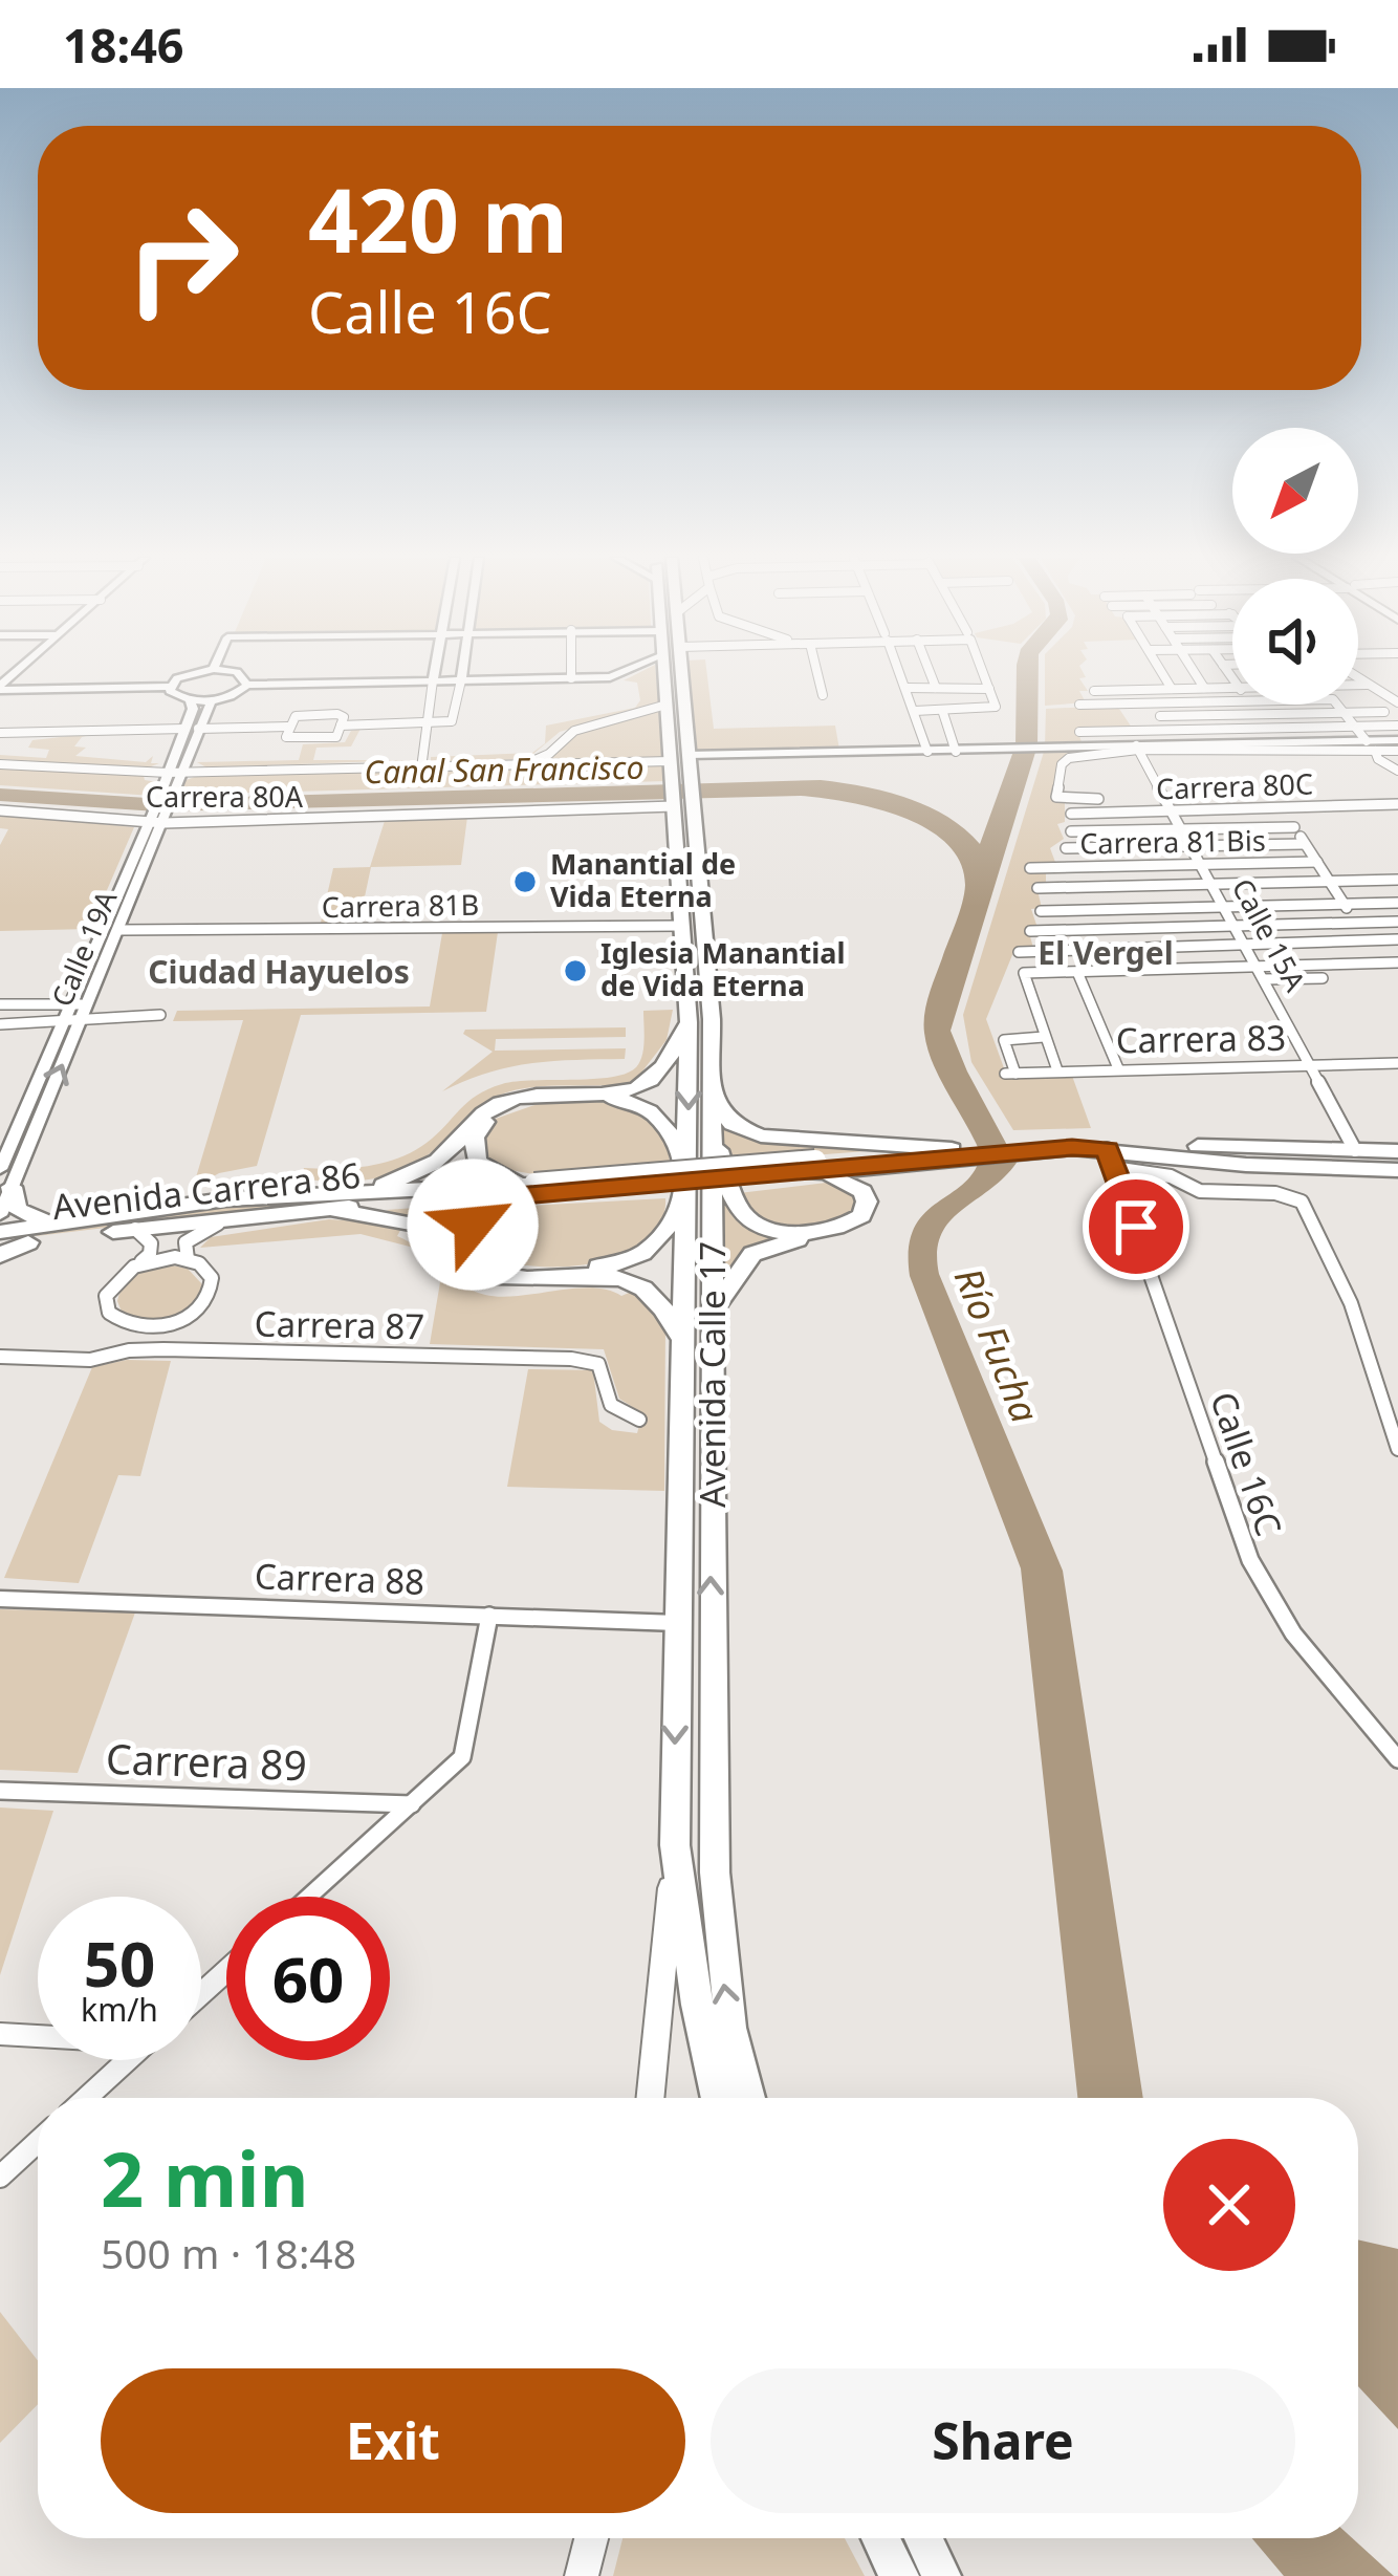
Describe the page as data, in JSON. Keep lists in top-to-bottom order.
{
  "streets": {
    "main road": ["Avenida Carrera 86", "Avenida Calle 17"],
    "street": [
      "Carrera 80C",
      "Carrera 80A",
      "Carrera 81 Bis",
      "Carrera 81B",
      "Calle 15A",
      "Calle 19A",
      "Carrera 83",
      "Carrera 87",
      "Calle 16C",
      "Carrera 88",
      "Carrera 89"
    ]
  },
  "crossings": [
    ["Carrera 80C", "Calle 15A"],
    ["Carrera 80A", "Calle 19A"],
    ["Carrera 80A", "Avenida Calle 17"],
    ["Carrera 81 Bis", "Calle 15A"],
    ["Carrera 81B", "Calle 19A"],
    ["Carrera 81B", "Avenida Calle 17"],
    ["Calle 15A", "Carrera 83"],
    ["Calle 15A", "Avenida Carrera 86"],
    ["Avenida Carrera 86", "Calle 16C"],
    ["Avenida Calle 17", "Carrera 88"]
  ],
  "districts": ["El Vergel", "Ciudad Hayuelos"],
  "water": ["Canal San Francisco", "Río Fucha"],
  "places": ["Manantial de Vida Eterna", "Iglesia Manantial de Vida Eterna"],
  "north": "bottom left",
  "page": {
    "status": "18:46",
    "turn": ["420 m", "Calle 16C"],
    "speed": "50 km/h",
    "limit": "60",
    "heading": ["2 min", "500 m · 18:48"],
    "buttons": ["Exit", "Share"]
  }
}
